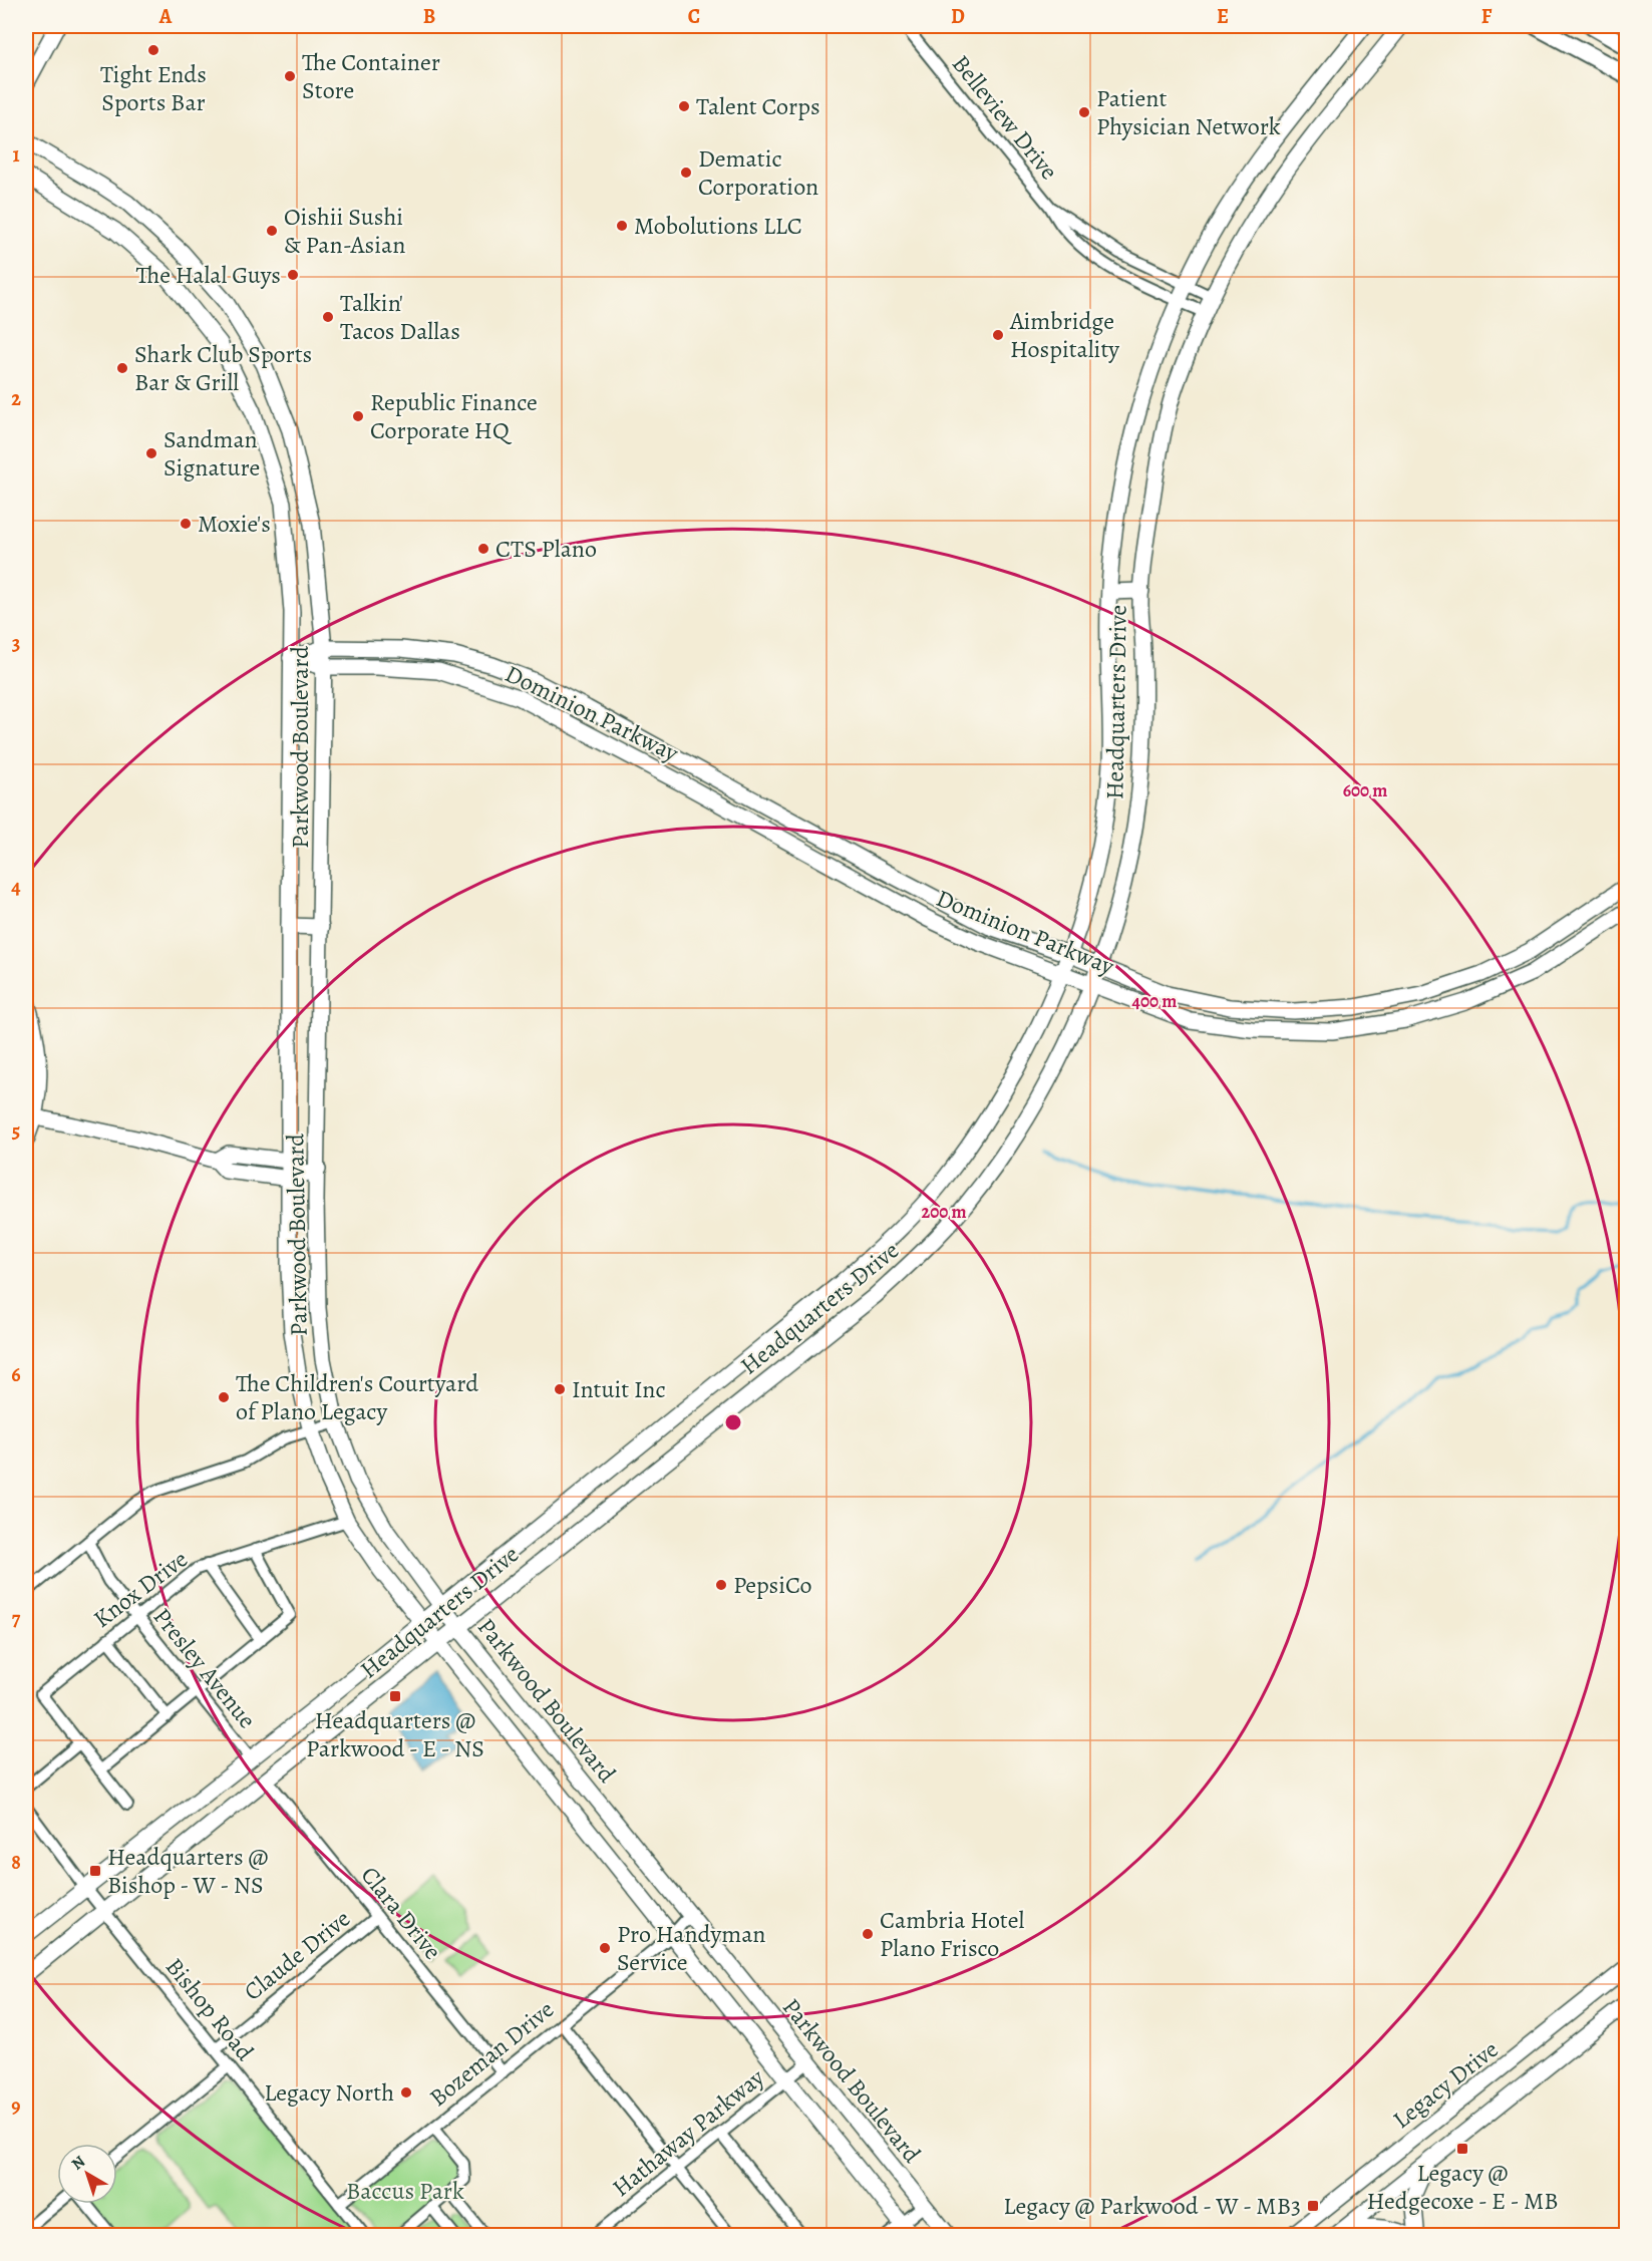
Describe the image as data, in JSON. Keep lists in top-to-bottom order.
{
  "streets": {
    "main road": [
      "Headquarters Drive",
      "Dominion Parkway",
      "Parkwood Boulevard",
      "Legacy Drive"
    ],
    "street": [
      "Belleview Drive",
      "Knox Drive",
      "Presley Avenue",
      "Clara Drive",
      "Claude Drive",
      "Bishop Road",
      "Bozeman Drive",
      "Hathaway Parkway"
    ]
  },
  "crossings": [
    ["Belleview Drive", "Headquarters Drive"],
    ["Headquarters Drive", "Dominion Parkway"],
    ["Headquarters Drive", "Parkwood Boulevard"],
    ["Headquarters Drive", "Presley Avenue"],
    ["Headquarters Drive", "Clara Drive"],
    ["Headquarters Drive", "Bishop Road"],
    ["Dominion Parkway", "Parkwood Boulevard"],
    ["Parkwood Boulevard", "Knox Drive"],
    ["Parkwood Boulevard", "Bozeman Drive"],
    ["Parkwood Boulevard", "Hathaway Parkway"],
    ["Knox Drive", "Presley Avenue"],
    ["Clara Drive", "Claude Drive"],
    ["Clara Drive", "Bozeman Drive"],
    ["Claude Drive", "Bishop Road"],
    ["Bishop Road", "Bozeman Drive"]
  ],
  "parks": ["Baccus Park"],
  "places": {
    "other": [
      "Tight Ends Sports Bar",
      "The Container Store",
      "Talent Corps",
      "Patient Physician Network",
      "Dematic Corporation",
      "Mobolutions LLC",
      "Oishii Sushi & Pan-Asian",
      "The Halal Guys",
      "Talkin' Tacos Dallas",
      "Aimbridge Hospitality",
      "Shark Club Sports Bar & Grill",
      "Republic Finance Corporate HQ",
      "Sandman Signature",
      "Moxie's",
      "CTS Plano",
      "Intuit Inc",
      "The Children's Courtyard of Plano Legacy",
      "PepsiCo",
      "Cambria Hotel Plano Frisco",
      "Pro Handyman Service",
      "Legacy North"
    ],
    "transit": [
      "Headquarters @ Parkwood - E - NS",
      "Headquarters @ Bishop - W - NS",
      "Legacy @ Hedgecoxe - E - MB",
      "Legacy @ Parkwood - W - MB3"
    ]
  },
  "north": "top left",
  "grid": {
    "columns": [
      "A",
      "B",
      "C",
      "D",
      "E",
      "F"
    ],
    "rows": [
      "1",
      "2",
      "3",
      "4",
      "5",
      "6",
      "7",
      "8",
      "9"
    ]
  },
  "rings": ["600 m", "400 m", "200 m"]
}
